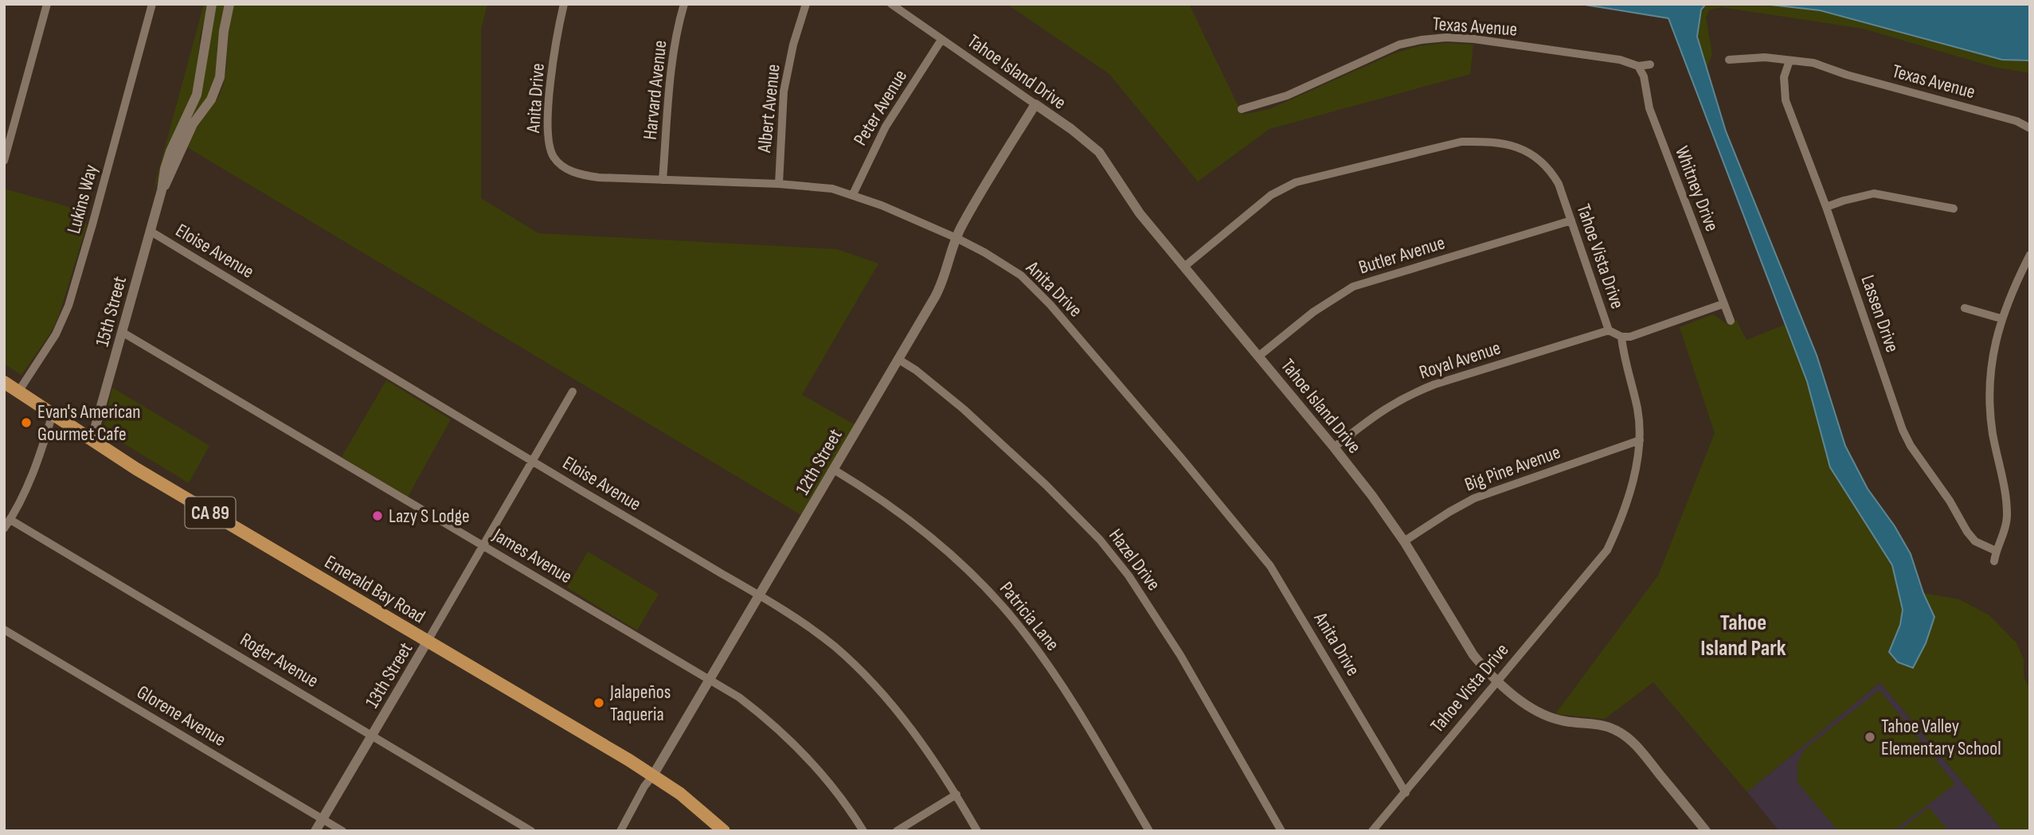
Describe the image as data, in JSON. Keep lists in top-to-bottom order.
{
  "streets": {
    "main road": ["CA 89", "Emerald Bay Road"],
    "street": [
      "Texas Avenue",
      "Tahoe Island Drive",
      "Harvard Avenue",
      "Anita Drive",
      "Peter Avenue",
      "Albert Avenue",
      "Whitney Drive",
      "Lukins Way",
      "Eloise Avenue",
      "Butler Avenue",
      "Tahoe Vista Drive",
      "15th Street",
      "Lassen Drive",
      "Royal Avenue",
      "12th Street",
      "Big Pine Avenue",
      "James Avenue",
      "Hazel Drive",
      "Patricia Lane",
      "Roger Avenue",
      "13th Street",
      "Glorene Avenue"
    ]
  },
  "crossings": [
    ["Texas Avenue", "Whitney Drive"],
    ["Texas Avenue", "Lassen Drive"],
    ["Tahoe Island Drive", "Peter Avenue"],
    ["Tahoe Island Drive", "Butler Avenue"],
    ["Tahoe Island Drive", "Tahoe Vista Drive"],
    ["Tahoe Island Drive", "Royal Avenue"],
    ["Tahoe Island Drive", "12th Street"],
    ["Tahoe Island Drive", "Big Pine Avenue"],
    ["Harvard Avenue", "Anita Drive"],
    ["Anita Drive", "Peter Avenue"],
    ["Anita Drive", "Albert Avenue"],
    ["Anita Drive", "Tahoe Vista Drive"],
    ["Anita Drive", "12th Street"],
    ["Lukins Way", "Emerald Bay Road"],
    ["Eloise Avenue", "15th Street"],
    ["Eloise Avenue", "12th Street"],
    ["Eloise Avenue", "13th Street"],
    ["Butler Avenue", "Tahoe Vista Drive"],
    ["Tahoe Vista Drive", "Royal Avenue"],
    ["Tahoe Vista Drive", "Big Pine Avenue"],
    ["15th Street", "James Avenue"],
    ["15th Street", "Emerald Bay Road"],
    ["12th Street", "James Avenue"],
    ["12th Street", "Hazel Drive"],
    ["12th Street", "Emerald Bay Road"],
    ["12th Street", "Patricia Lane"],
    ["James Avenue", "13th Street"],
    ["Emerald Bay Road", "13th Street"],
    ["Roger Avenue", "13th Street"],
    ["13th Street", "Glorene Avenue"]
  ],
  "districts": ["Tahoe Island Park"],
  "places": [
    "Evan's American Gourmet Cafe",
    "Lazy S Lodge",
    "Jalapeños Taqueria",
    "Tahoe Valley Elementary School"
  ]
}
